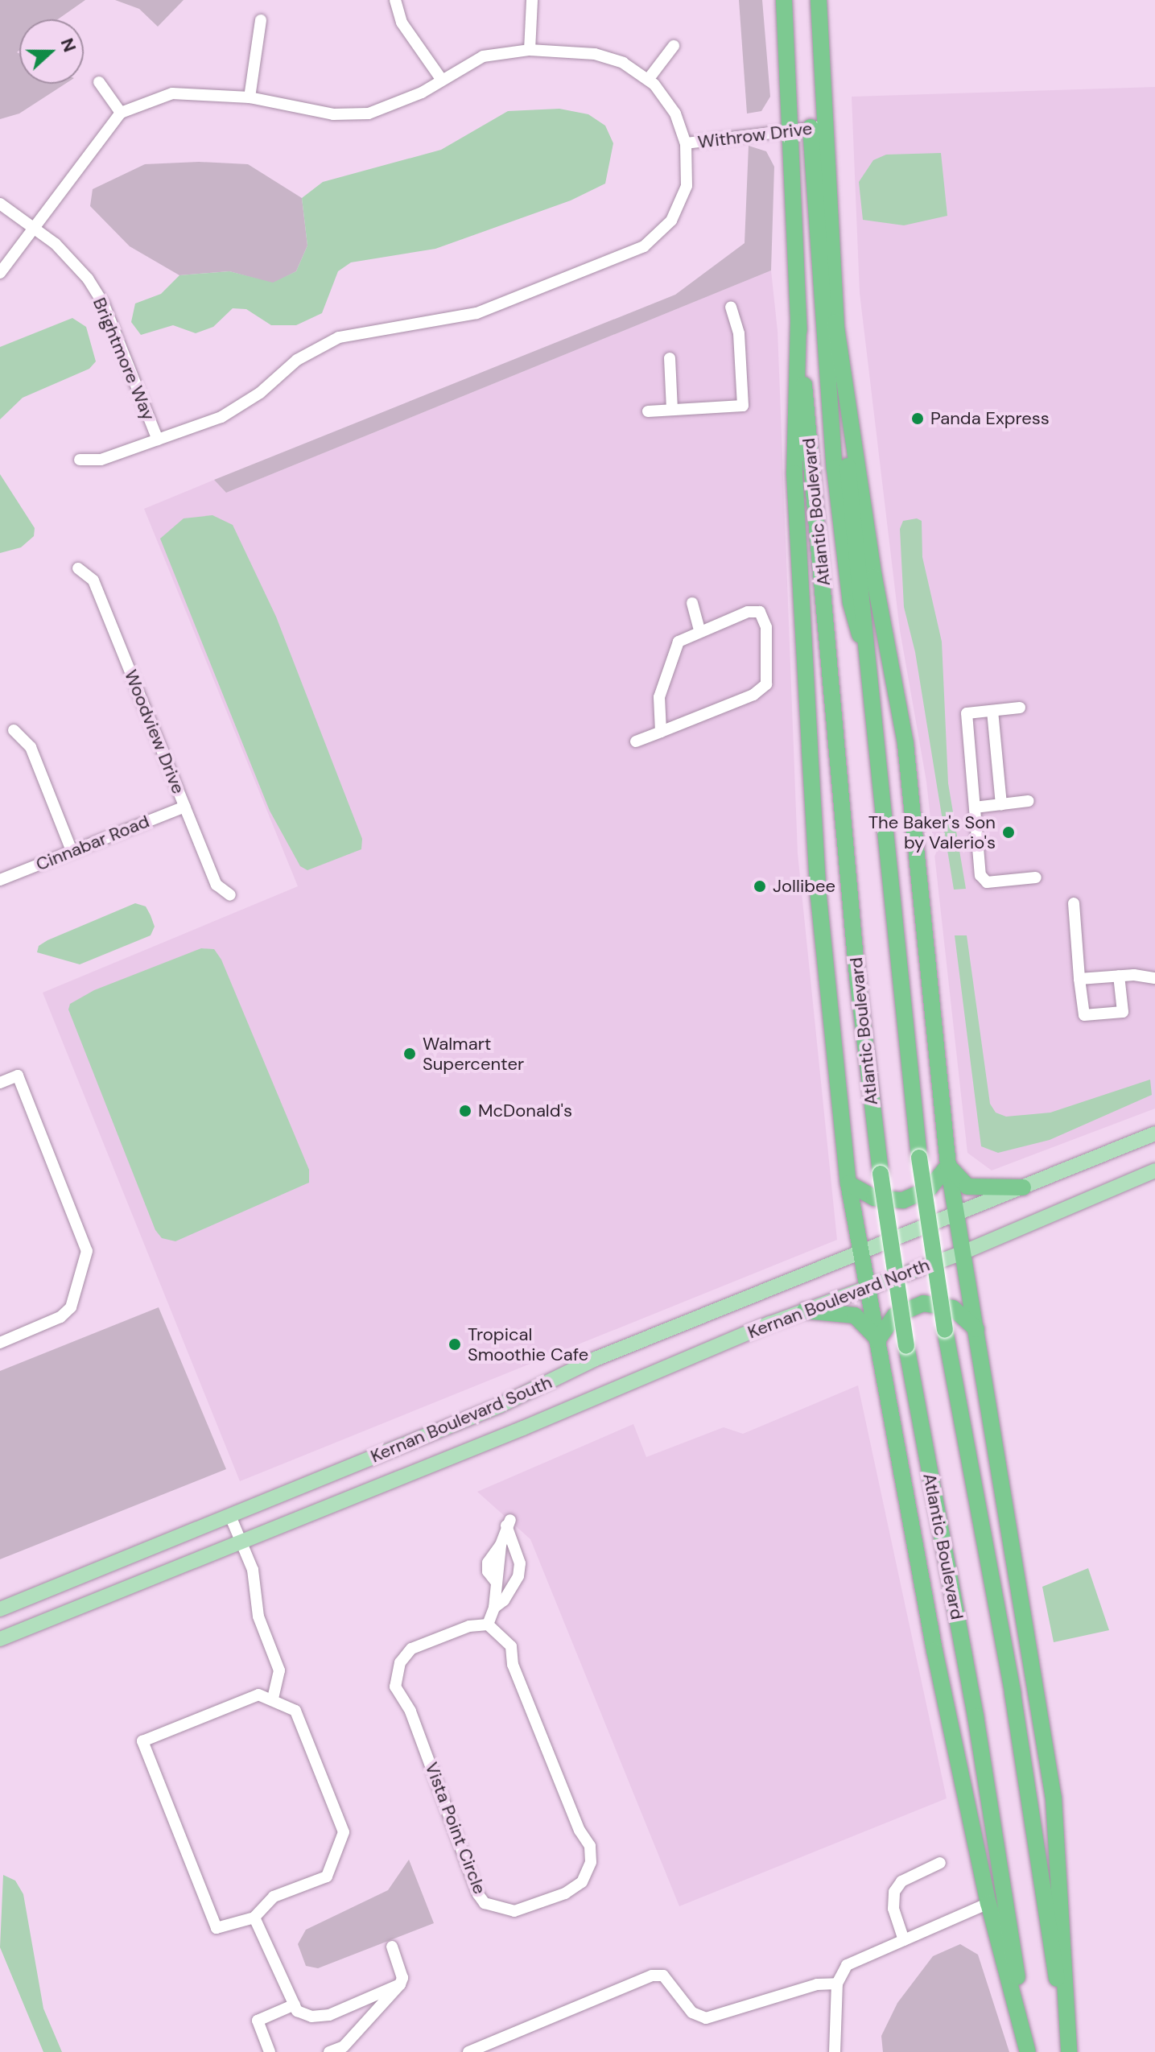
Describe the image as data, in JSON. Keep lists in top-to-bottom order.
{
  "streets": {
    "highway": ["Atlantic Boulevard"],
    "main road": ["Kernan Boulevard North", "Kernan Boulevard South"],
    "street": [
      "Withrow Drive",
      "Brightmore Way",
      "Woodview Drive",
      "Cinnabar Road",
      "Vista Point Circle"
    ]
  },
  "crossings": [
    ["Withrow Drive", "Atlantic Boulevard"],
    ["Woodview Drive", "Cinnabar Road"],
    ["Kernan Boulevard North", "Kernan Boulevard South"]
  ],
  "places": [
    "Panda Express",
    "The Baker's Son by Valerio's",
    "Jollibee",
    "Walmart Supercenter",
    "McDonald's",
    "Tropical Smoothie Cafe"
  ],
  "north": "right"
}
